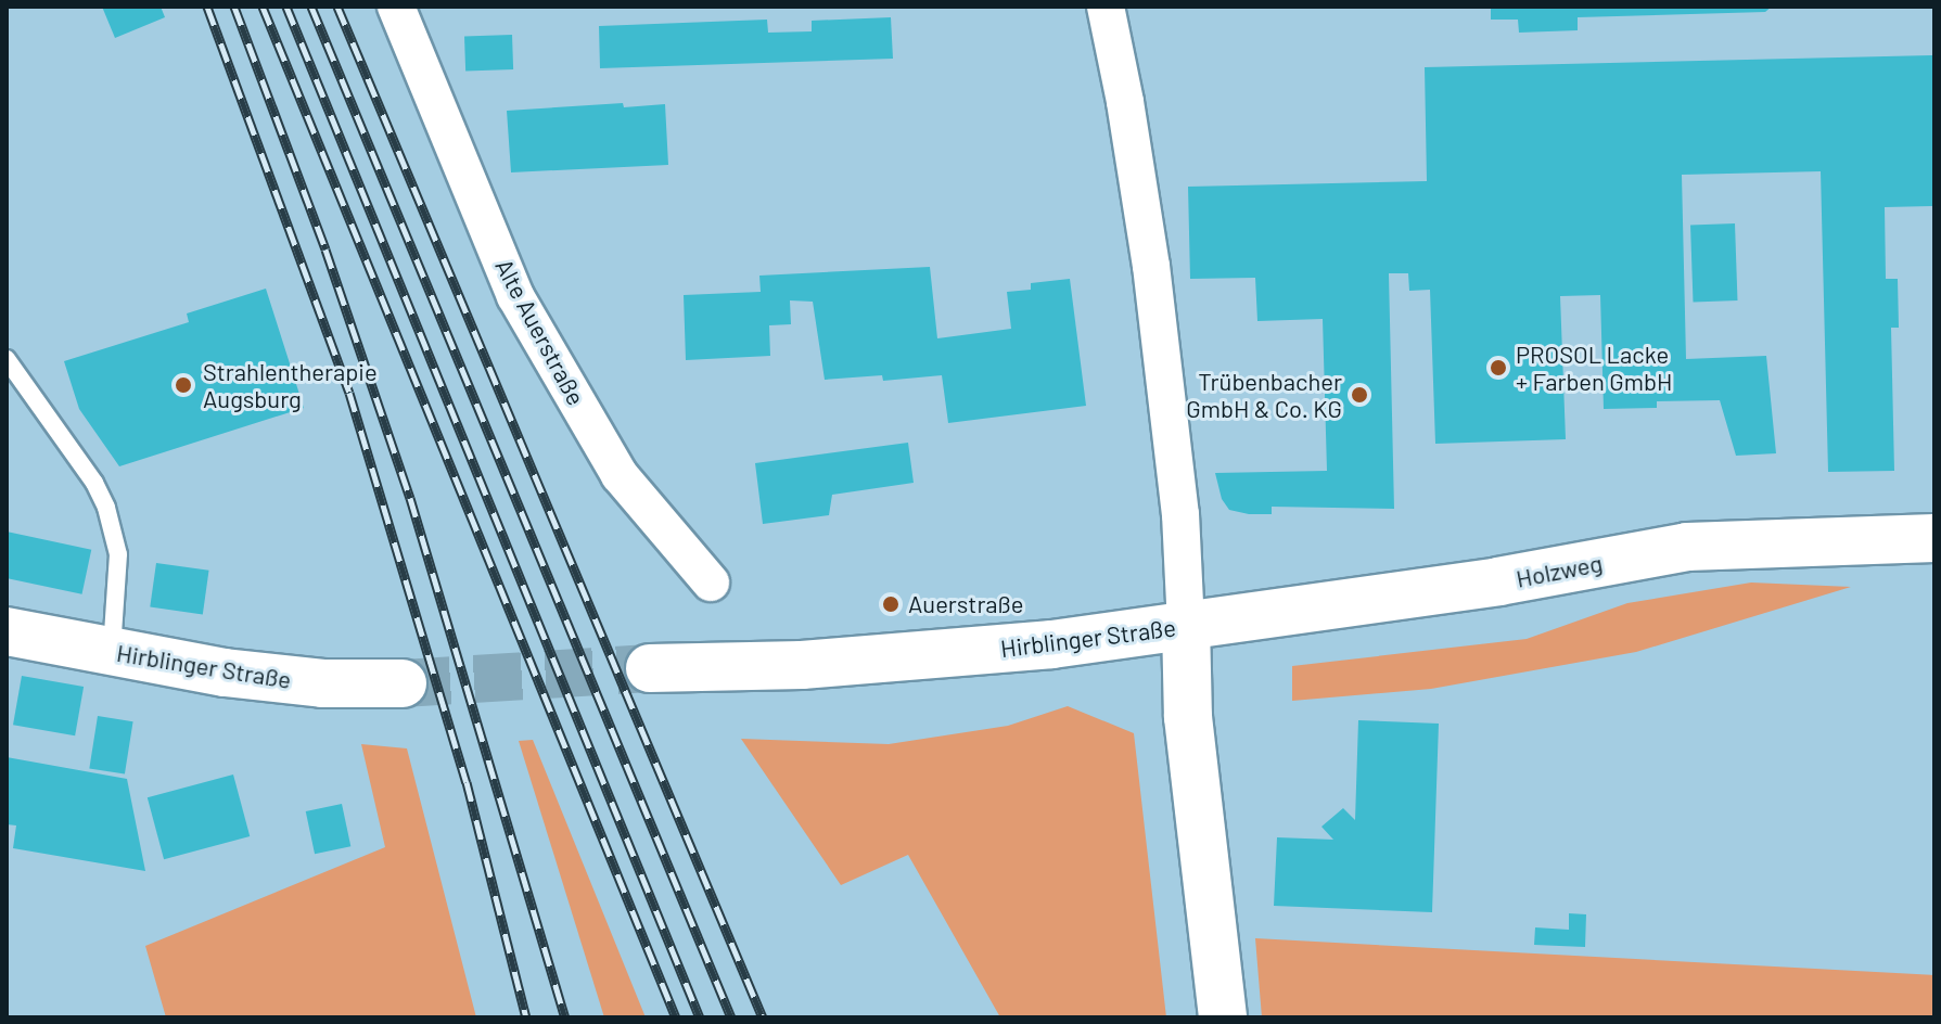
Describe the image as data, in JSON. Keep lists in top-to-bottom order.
{
  "streets": {
    "main road": ["Holzweg", "Hirblinger Straße"],
    "street": ["Alte Auerstraße"]
  },
  "crossings": [
    ["Holzweg", "Hirblinger Straße"]
  ],
  "places": [
    "PROSOL Lacke + Farben GmbH",
    "Strahlentherapie Augsburg",
    "Trübenbacher GmbH & Co. KG",
    "Auerstraße"
  ]
}
